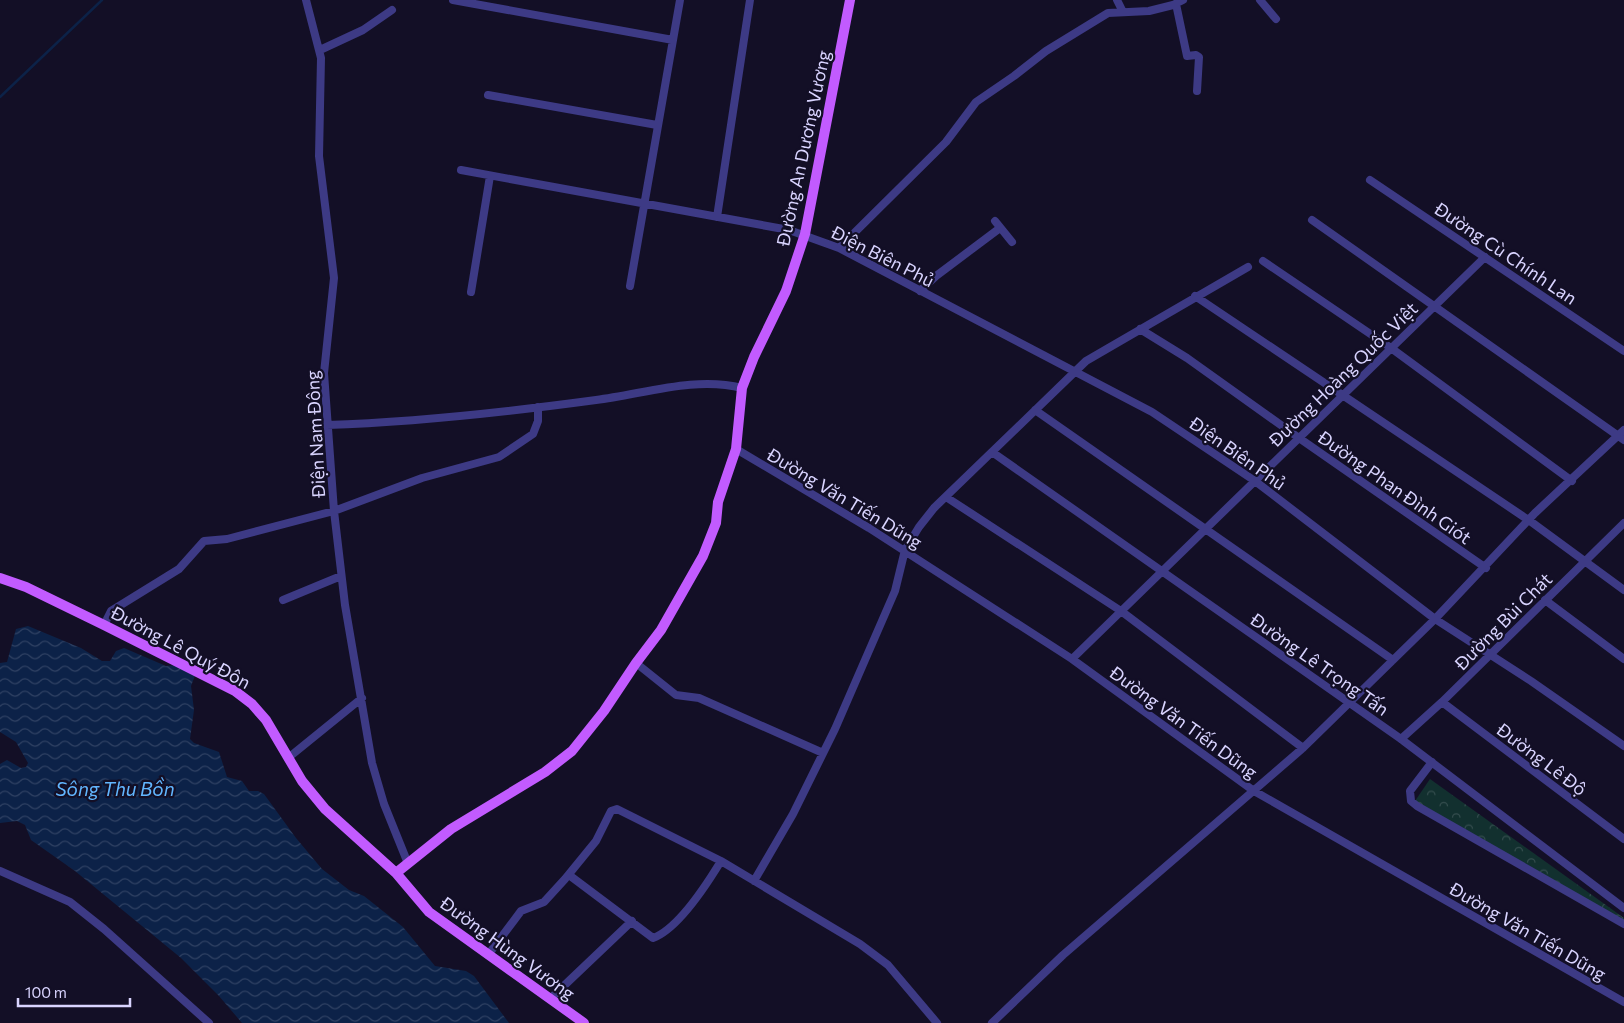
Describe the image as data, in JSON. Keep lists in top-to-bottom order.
{
  "streets": {
    "main road": ["Đường An Dương Vương", "Đường Lê Quý Đôn", "Đường Hùng Vương"],
    "street": [
      "Đường Cù Chính Lan",
      "Điện Biên Phủ",
      "Đường Hoàng Quốc Việt",
      "Điện Nam Đông",
      "Đường Phan Đình Giót",
      "Đường Văn Tiến Dũng",
      "Đường Bùi Chát",
      "Đường Lê Trọng Tấn",
      "Đường Lê Độ"
    ]
  },
  "crossings": [
    ["Đường An Dương Vương", "Điện Biên Phủ"],
    ["Đường An Dương Vương", "Điện Nam Đông"],
    ["Đường An Dương Vương", "Đường Văn Tiến Dũng"],
    ["Đường An Dương Vương", "Đường Lê Quý Đôn"],
    ["Đường An Dương Vương", "Đường Hùng Vương"],
    ["Đường Cù Chính Lan", "Đường Hoàng Quốc Việt"],
    ["Điện Biên Phủ", "Đường Hoàng Quốc Việt"],
    ["Điện Biên Phủ", "Đường Bùi Chát"],
    ["Đường Hoàng Quốc Việt", "Đường Phan Đình Giót"],
    ["Đường Hoàng Quốc Việt", "Đường Văn Tiến Dũng"],
    ["Đường Hoàng Quốc Việt", "Đường Lê Trọng Tấn"],
    ["Đường Bùi Chát", "Đường Lê Trọng Tấn"],
    ["Đường Bùi Chát", "Đường Lê Độ"],
    ["Đường Lê Quý Đôn", "Đường Hùng Vương"]
  ],
  "water": ["Sông Thu Bồn"],
  "scale_bar": "100 m"
}
